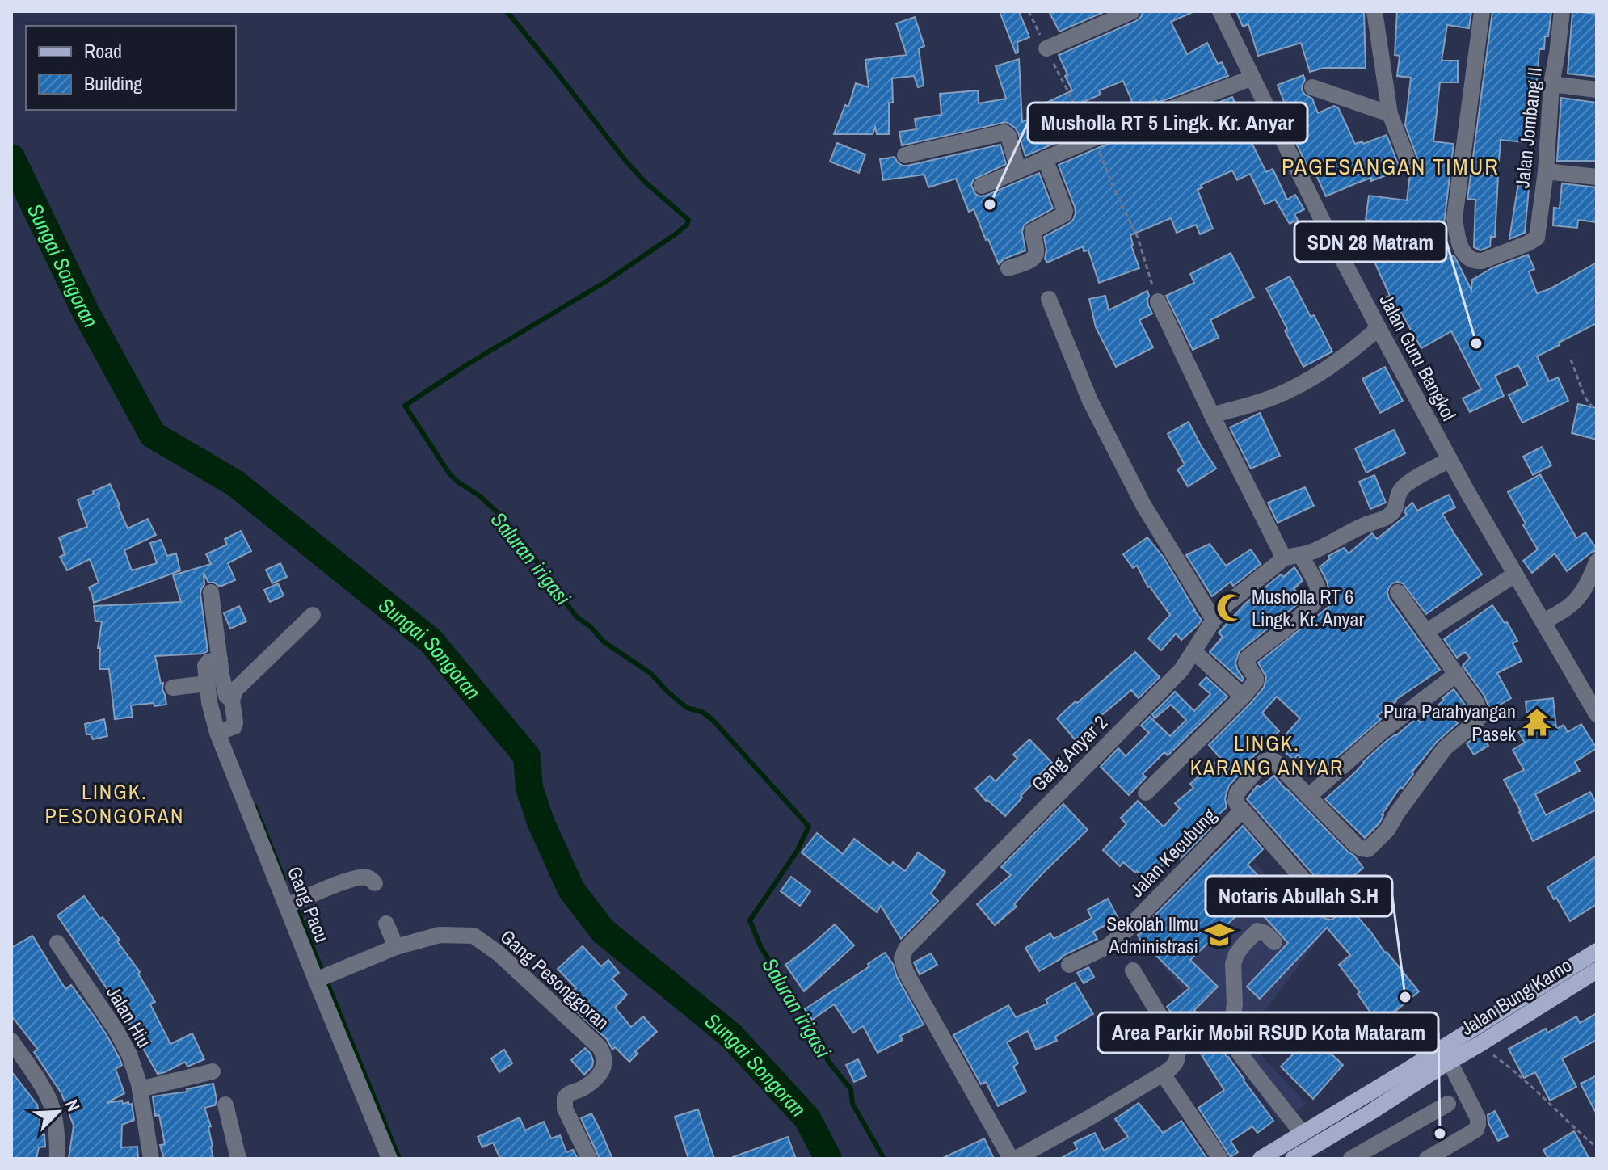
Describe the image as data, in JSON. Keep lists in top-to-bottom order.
{
  "streets": {
    "main road": ["Jalan Bung Karno"],
    "street": [
      "Jalan Jombang II",
      "Jalan Guru Bangkol",
      "Gang Anyar 2",
      "Jalan Kecubung",
      "Gang Pacu",
      "Gang Pesonggoran",
      "Jalan Hiu"
    ]
  },
  "crossings": [
    ["Gang Pacu", "Gang Pesonggoran"]
  ],
  "districts": ["PAGESANGAN TIMUR", "LINGK. KARANG ANYAR", "LINGK. PESONGORAN"],
  "water": ["Sungai Songoran", "Saluran irigasi"],
  "places": {
    "other": [
      "Musholla RT 5 Lingk. Kr. Anyar",
      "SDN 28 Matram",
      "Notaris Abullah S.H",
      "Area Parkir Mobil RSUD Kota Mataram"
    ],
    "mosque": ["Musholla RT 6 Lingk. Kr. Anyar"],
    "temple": ["Pura Parahyangan Pasek"],
    "school or university": ["Sekolah Ilmu Administrasi"]
  },
  "legend": ["Road", "Building"],
  "north": "top right"
}
